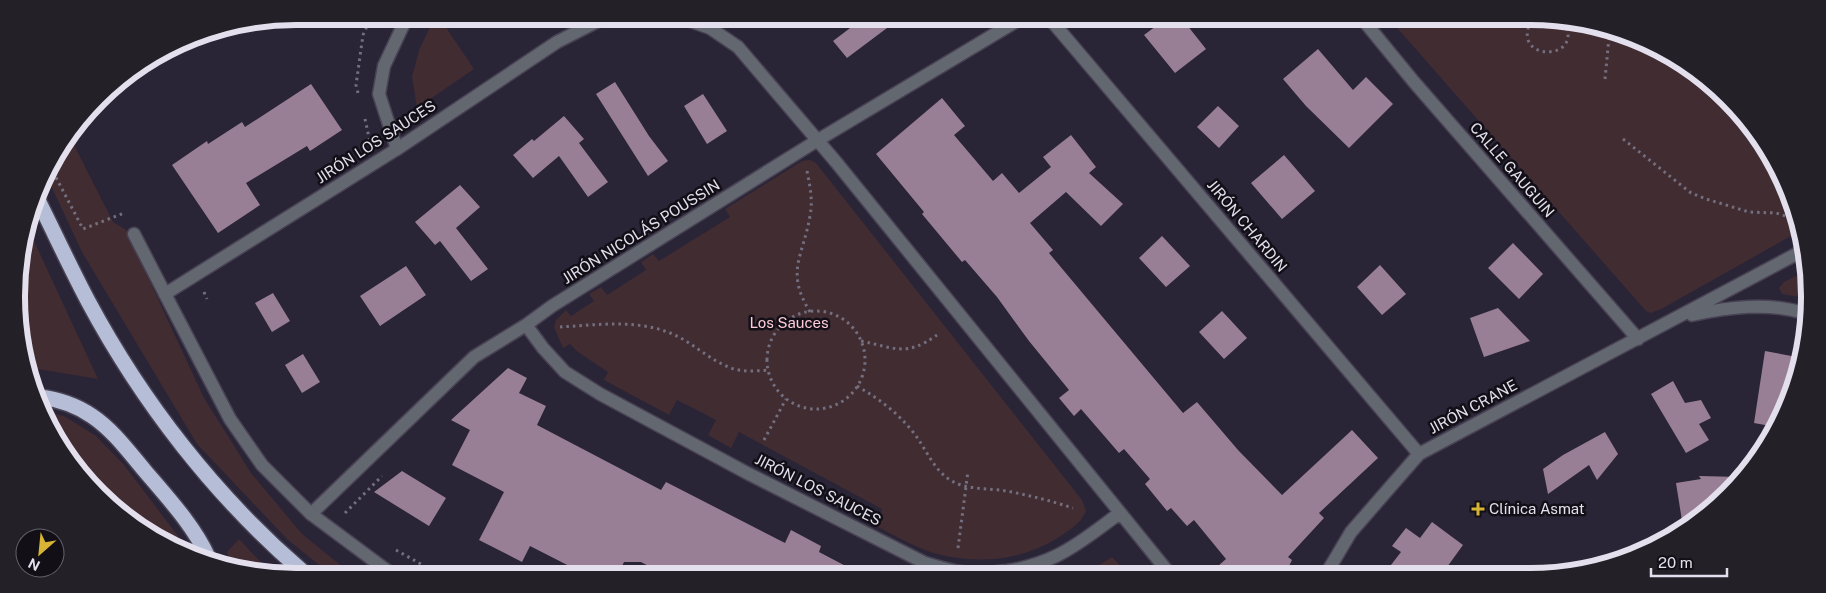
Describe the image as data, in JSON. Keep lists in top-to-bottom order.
{
  "streets": {
    "street": [
      "JIRÓN LOS SAUCES",
      "CALLE GAUGUIN",
      "JIRÓN CHARDIN",
      "JIRÓN NICOLÁS POUSSIN",
      "JIRÓN CRANE"
    ]
  },
  "crossings": [
    ["JIRÓN LOS SAUCES", "JIRÓN NICOLÁS POUSSIN"],
    ["CALLE GAUGUIN", "JIRÓN CRANE"],
    ["JIRÓN CHARDIN", "JIRÓN CRANE"]
  ],
  "parks": ["Los Sauces"],
  "places": {
    "health": ["Clínica Asmat"]
  },
  "scale_bar": "20 m",
  "north": "bottom left"
}
